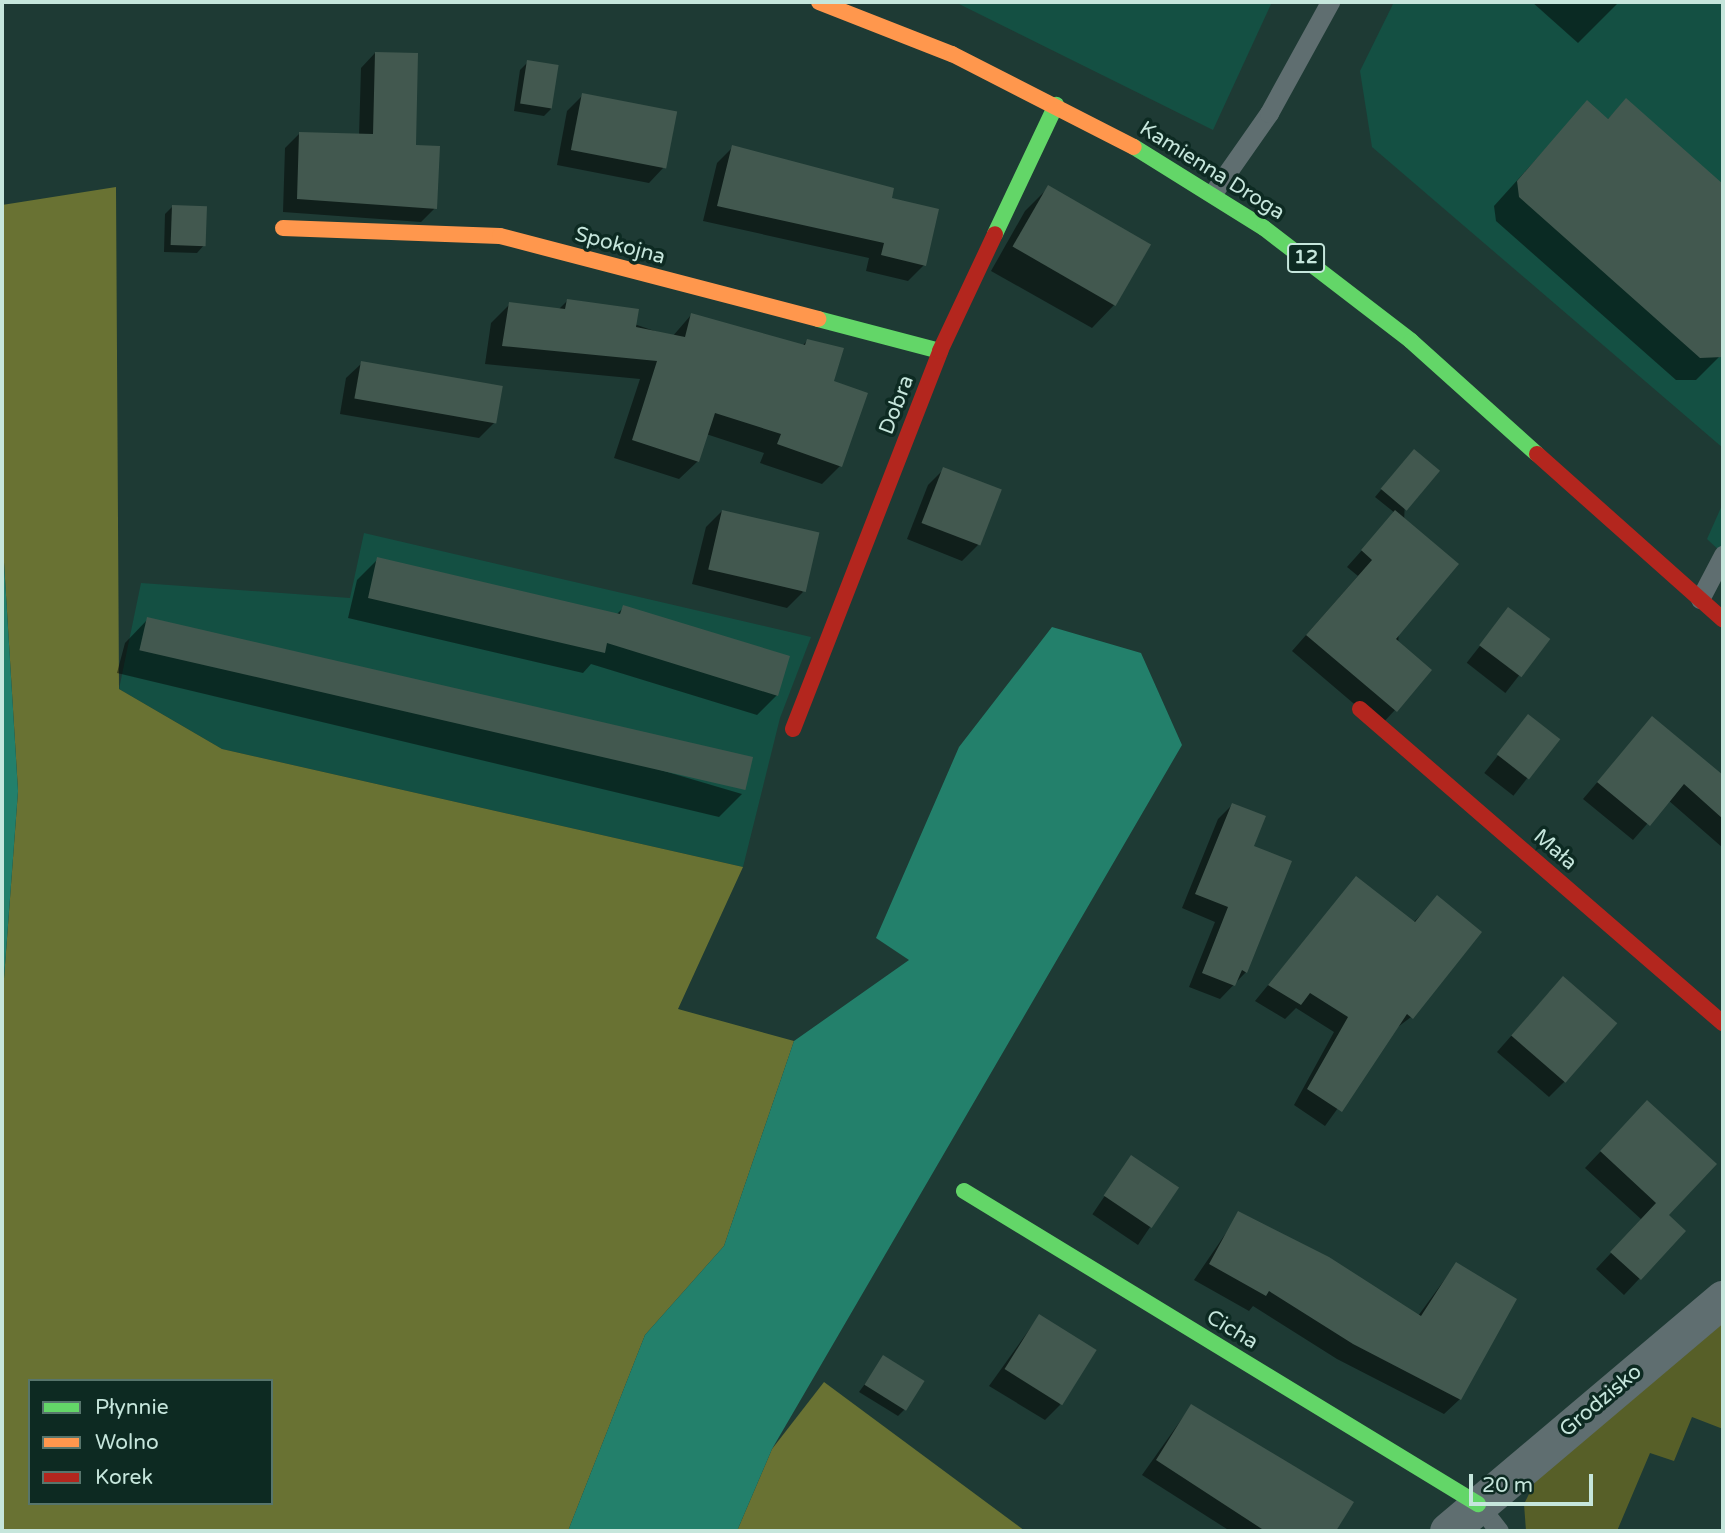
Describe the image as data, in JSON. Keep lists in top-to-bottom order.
{
  "streets": {
    "street": [
      "Kamienna Droga",
      "Spokojna",
      "12",
      "Dobra",
      "Mała",
      "Cicha",
      "Grodzisko"
    ]
  },
  "crossings": [
    ["Kamienna Droga", "Dobra"],
    ["Spokojna", "Dobra"],
    ["Cicha", "Grodzisko"]
  ],
  "legend": ["Płynnie", "Wolno", "Korek"],
  "scale_bar": "20 m"
}
